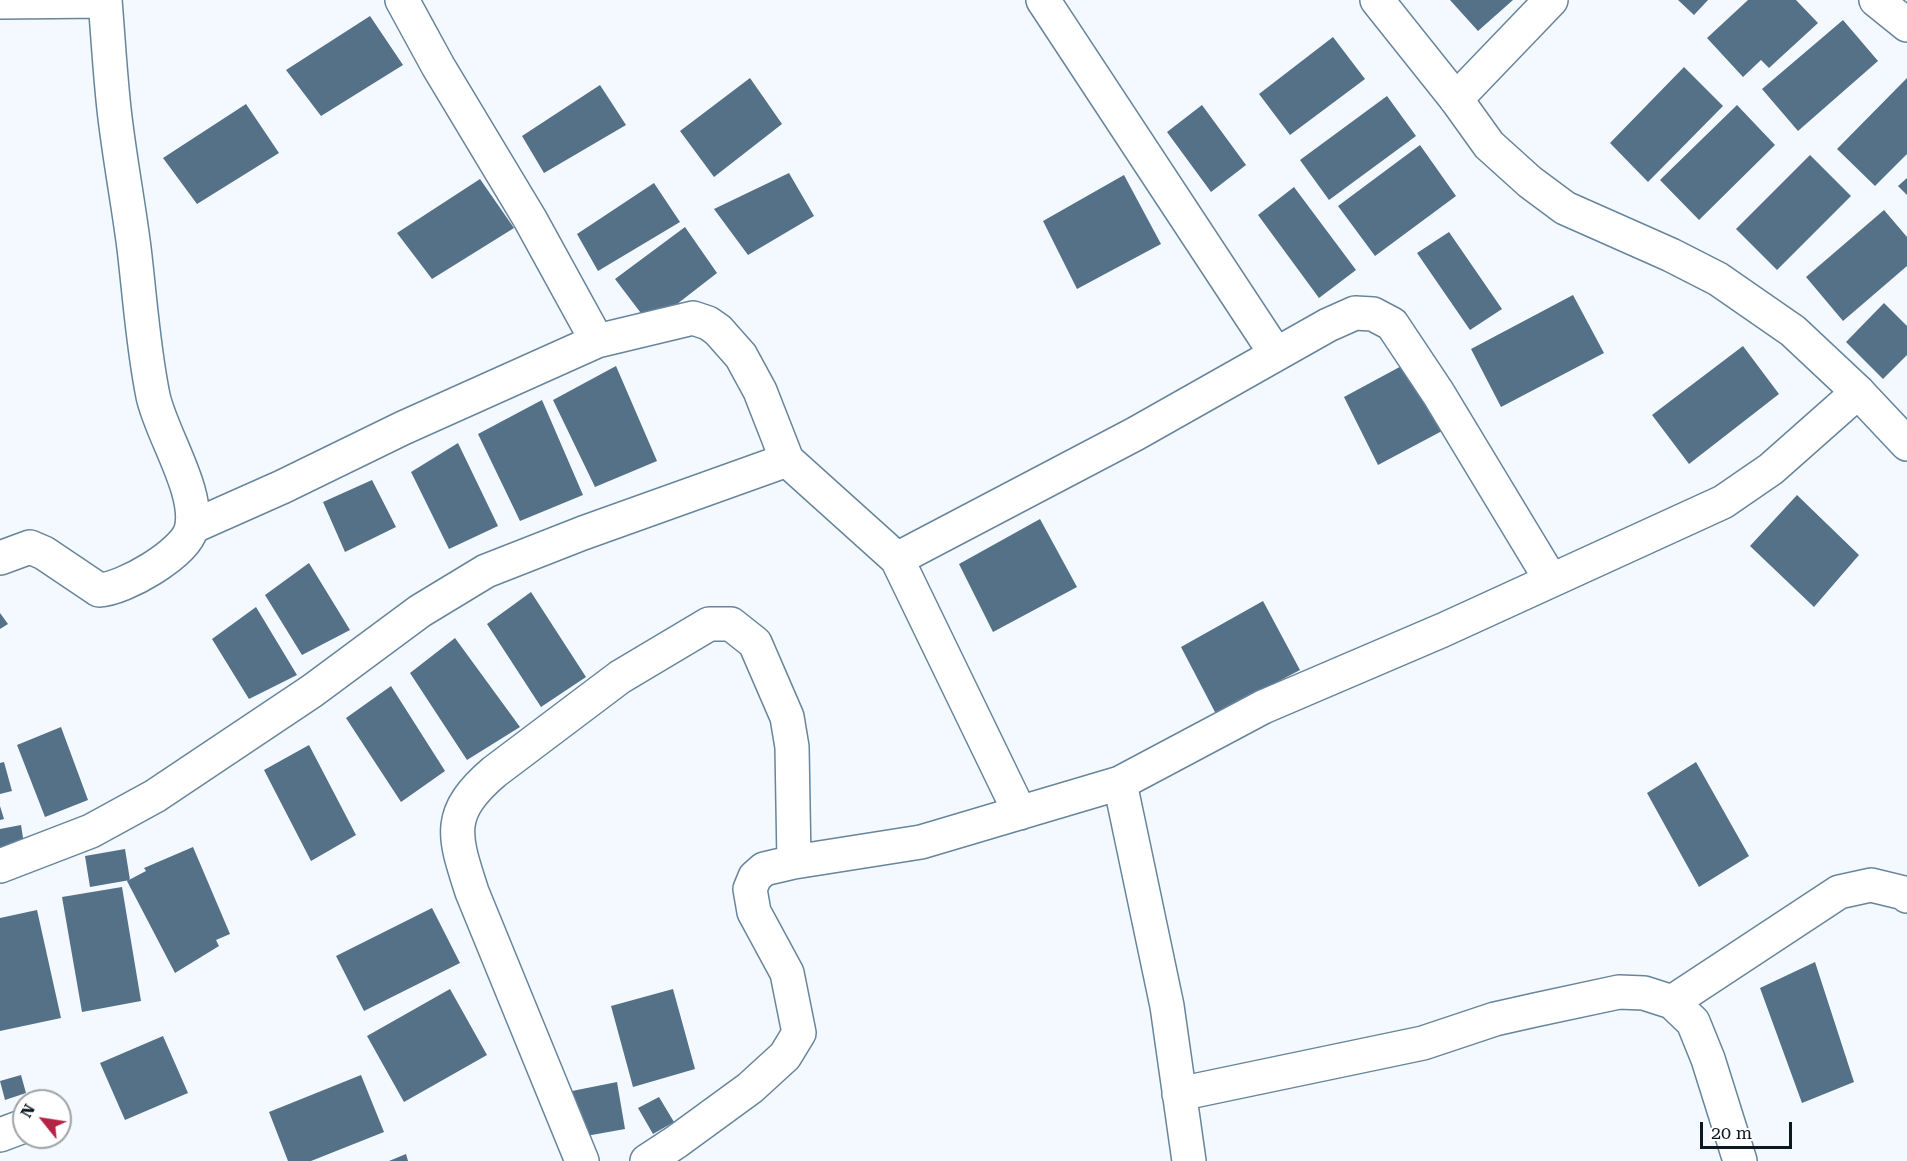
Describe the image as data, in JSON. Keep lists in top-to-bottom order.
{
  "scale_bar": "20 m",
  "north": "top left"
}
